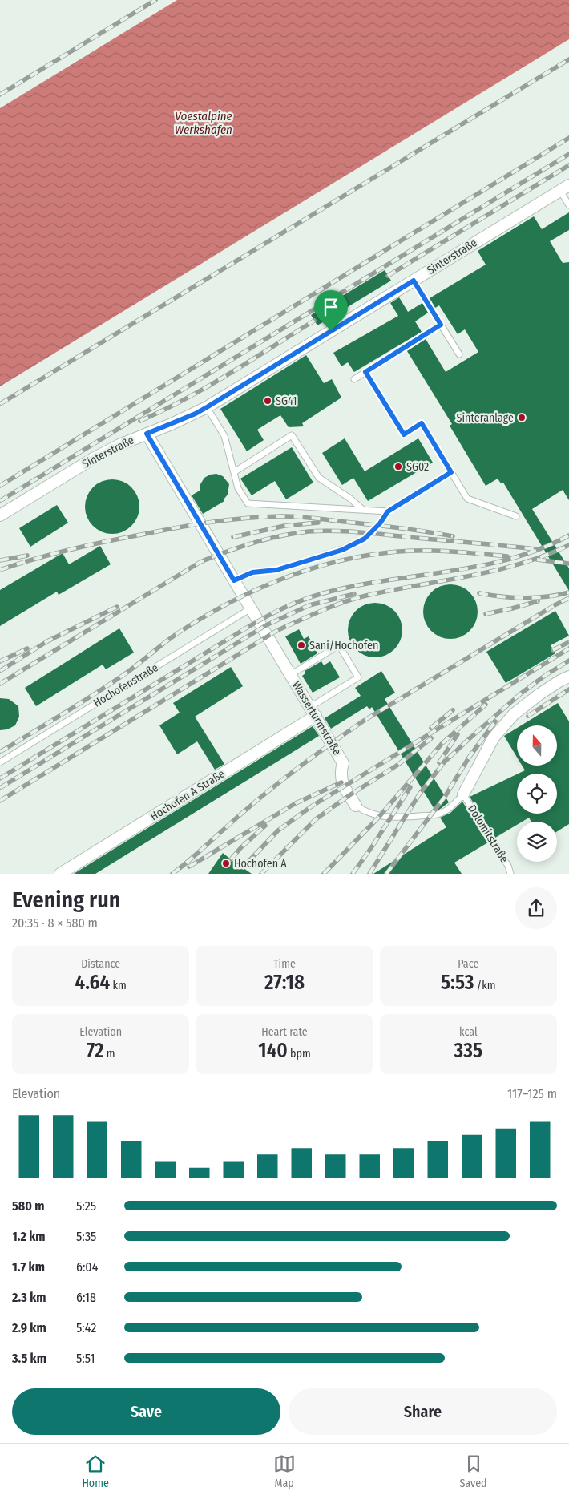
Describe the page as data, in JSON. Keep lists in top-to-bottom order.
{
  "streets": {
    "street": ["Sinterstraße", "Wasserturmstraße", "Hochofen A Straße"],
    "lane": ["Hochofenstraße", "Dolomitstraße"]
  },
  "crossings": [
    ["Sinterstraße", "Wasserturmstraße"],
    ["Hochofenstraße", "Wasserturmstraße"],
    ["Wasserturmstraße", "Hochofen A Straße"],
    ["Wasserturmstraße", "Dolomitstraße"]
  ],
  "water": ["Voestalpine Werkshafen"],
  "places": [
    "SG41",
    "Sinteranlage",
    "SG02",
    "Sani/Hochofen",
    "Hochofen A"
  ],
  "north": "top",
  "page": {
    "heading": ["Evening run", "20:35 · 8 × 580 m"],
    "stats": [
      ["Distance", "4.64 km"],
      ["Time", "27:18"],
      ["Pace", "5:53 /km"],
      ["Elevation", "72 m"],
      ["Heart rate", "140 bpm"],
      ["kcal", "335"]
    ],
    "chart": ["Elevation", "117–125 m"],
    "list": [
      {
        "name": "580 m",
        "note": "5:25"
      },
      {
        "name": "1.2 km",
        "note": "5:35"
      },
      {
        "name": "1.7 km",
        "note": "6:04"
      },
      {
        "name": "2.3 km",
        "note": "6:18"
      },
      {
        "name": "2.9 km",
        "note": "5:42"
      },
      {
        "name": "3.5 km",
        "note": "5:51"
      }
    ],
    "buttons": ["Save", "Share"],
    "tabs": ["Home", "Map", "Saved"]
  }
}
